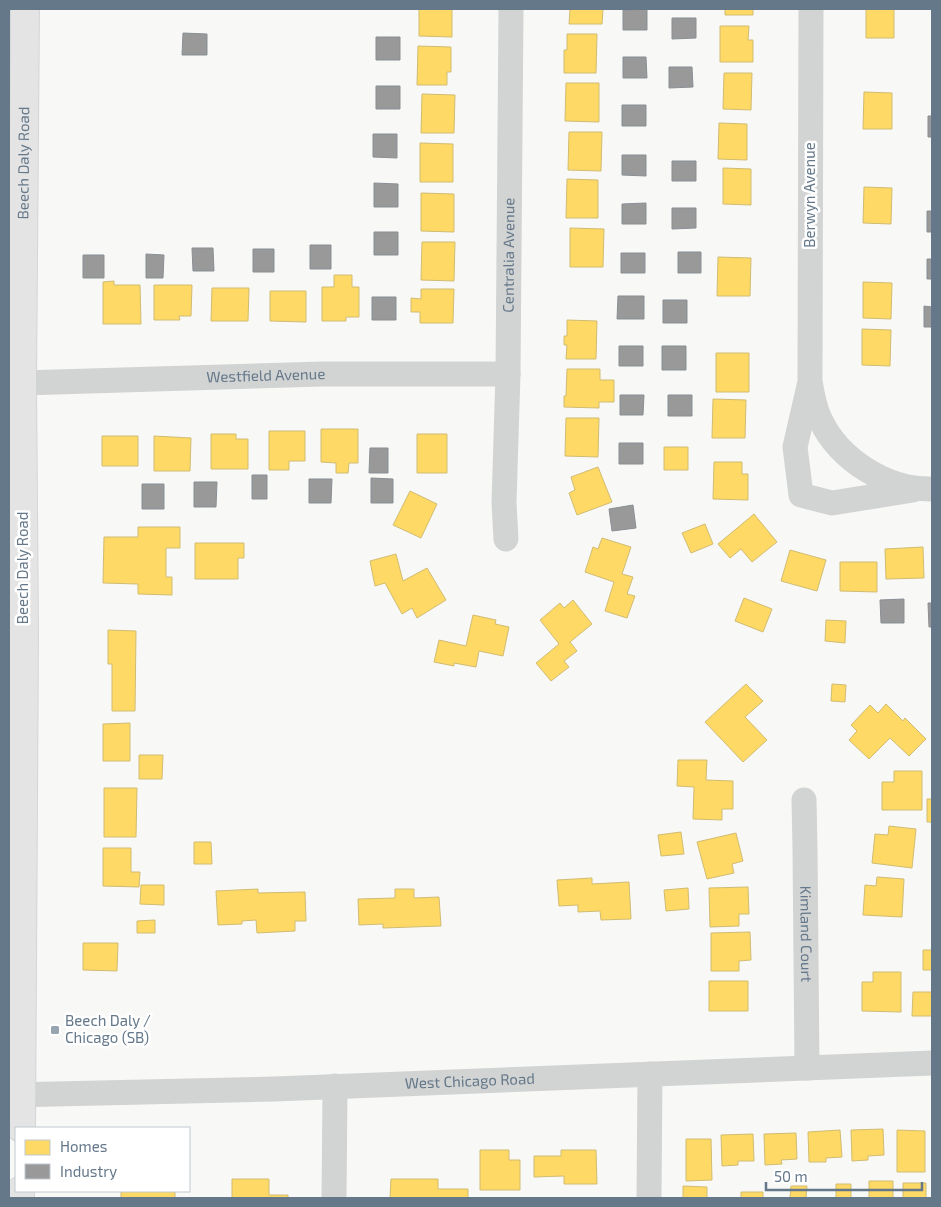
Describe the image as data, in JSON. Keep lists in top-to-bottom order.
{
  "streets": {
    "main road": ["Beech Daly Road"],
    "street": [
      "Berwyn Avenue",
      "Centralia Avenue",
      "Westfield Avenue",
      "Kimland Court",
      "West Chicago Road"
    ]
  },
  "crossings": [
    ["Beech Daly Road", "Westfield Avenue"],
    ["Beech Daly Road", "West Chicago Road"],
    ["Centralia Avenue", "Westfield Avenue"],
    ["Kimland Court", "West Chicago Road"]
  ],
  "places": {
    "transit": ["Beech Daly / Chicago (SB)"]
  },
  "legend": ["Homes", "Industry"],
  "scale_bar": "50 m"
}
